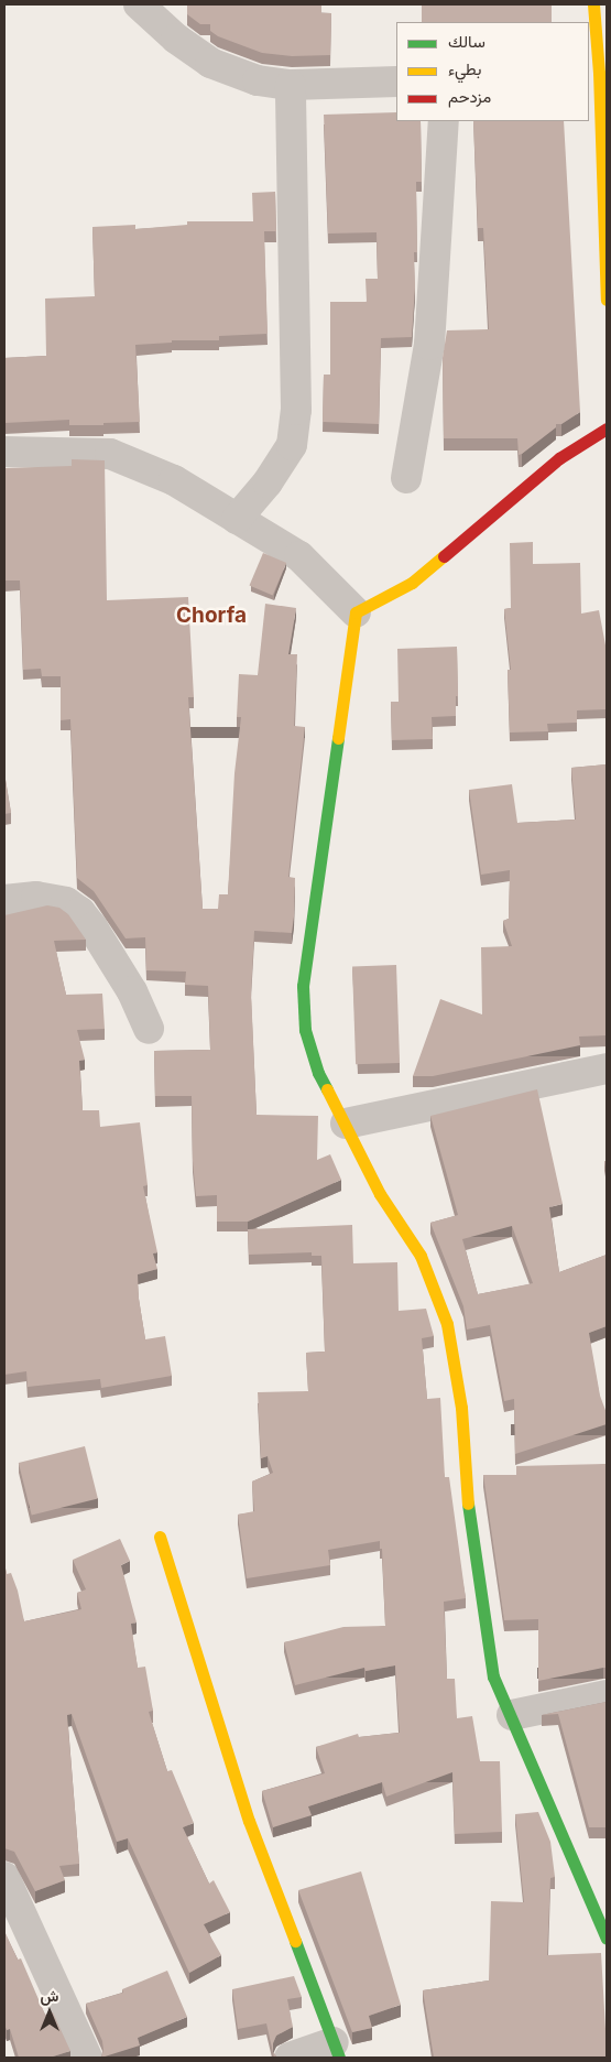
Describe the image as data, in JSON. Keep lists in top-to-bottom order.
{
  "districts": ["Chorfa"],
  "legend": ["سالك", "بطيء", "مزدحم"],
  "north": "top"
}
